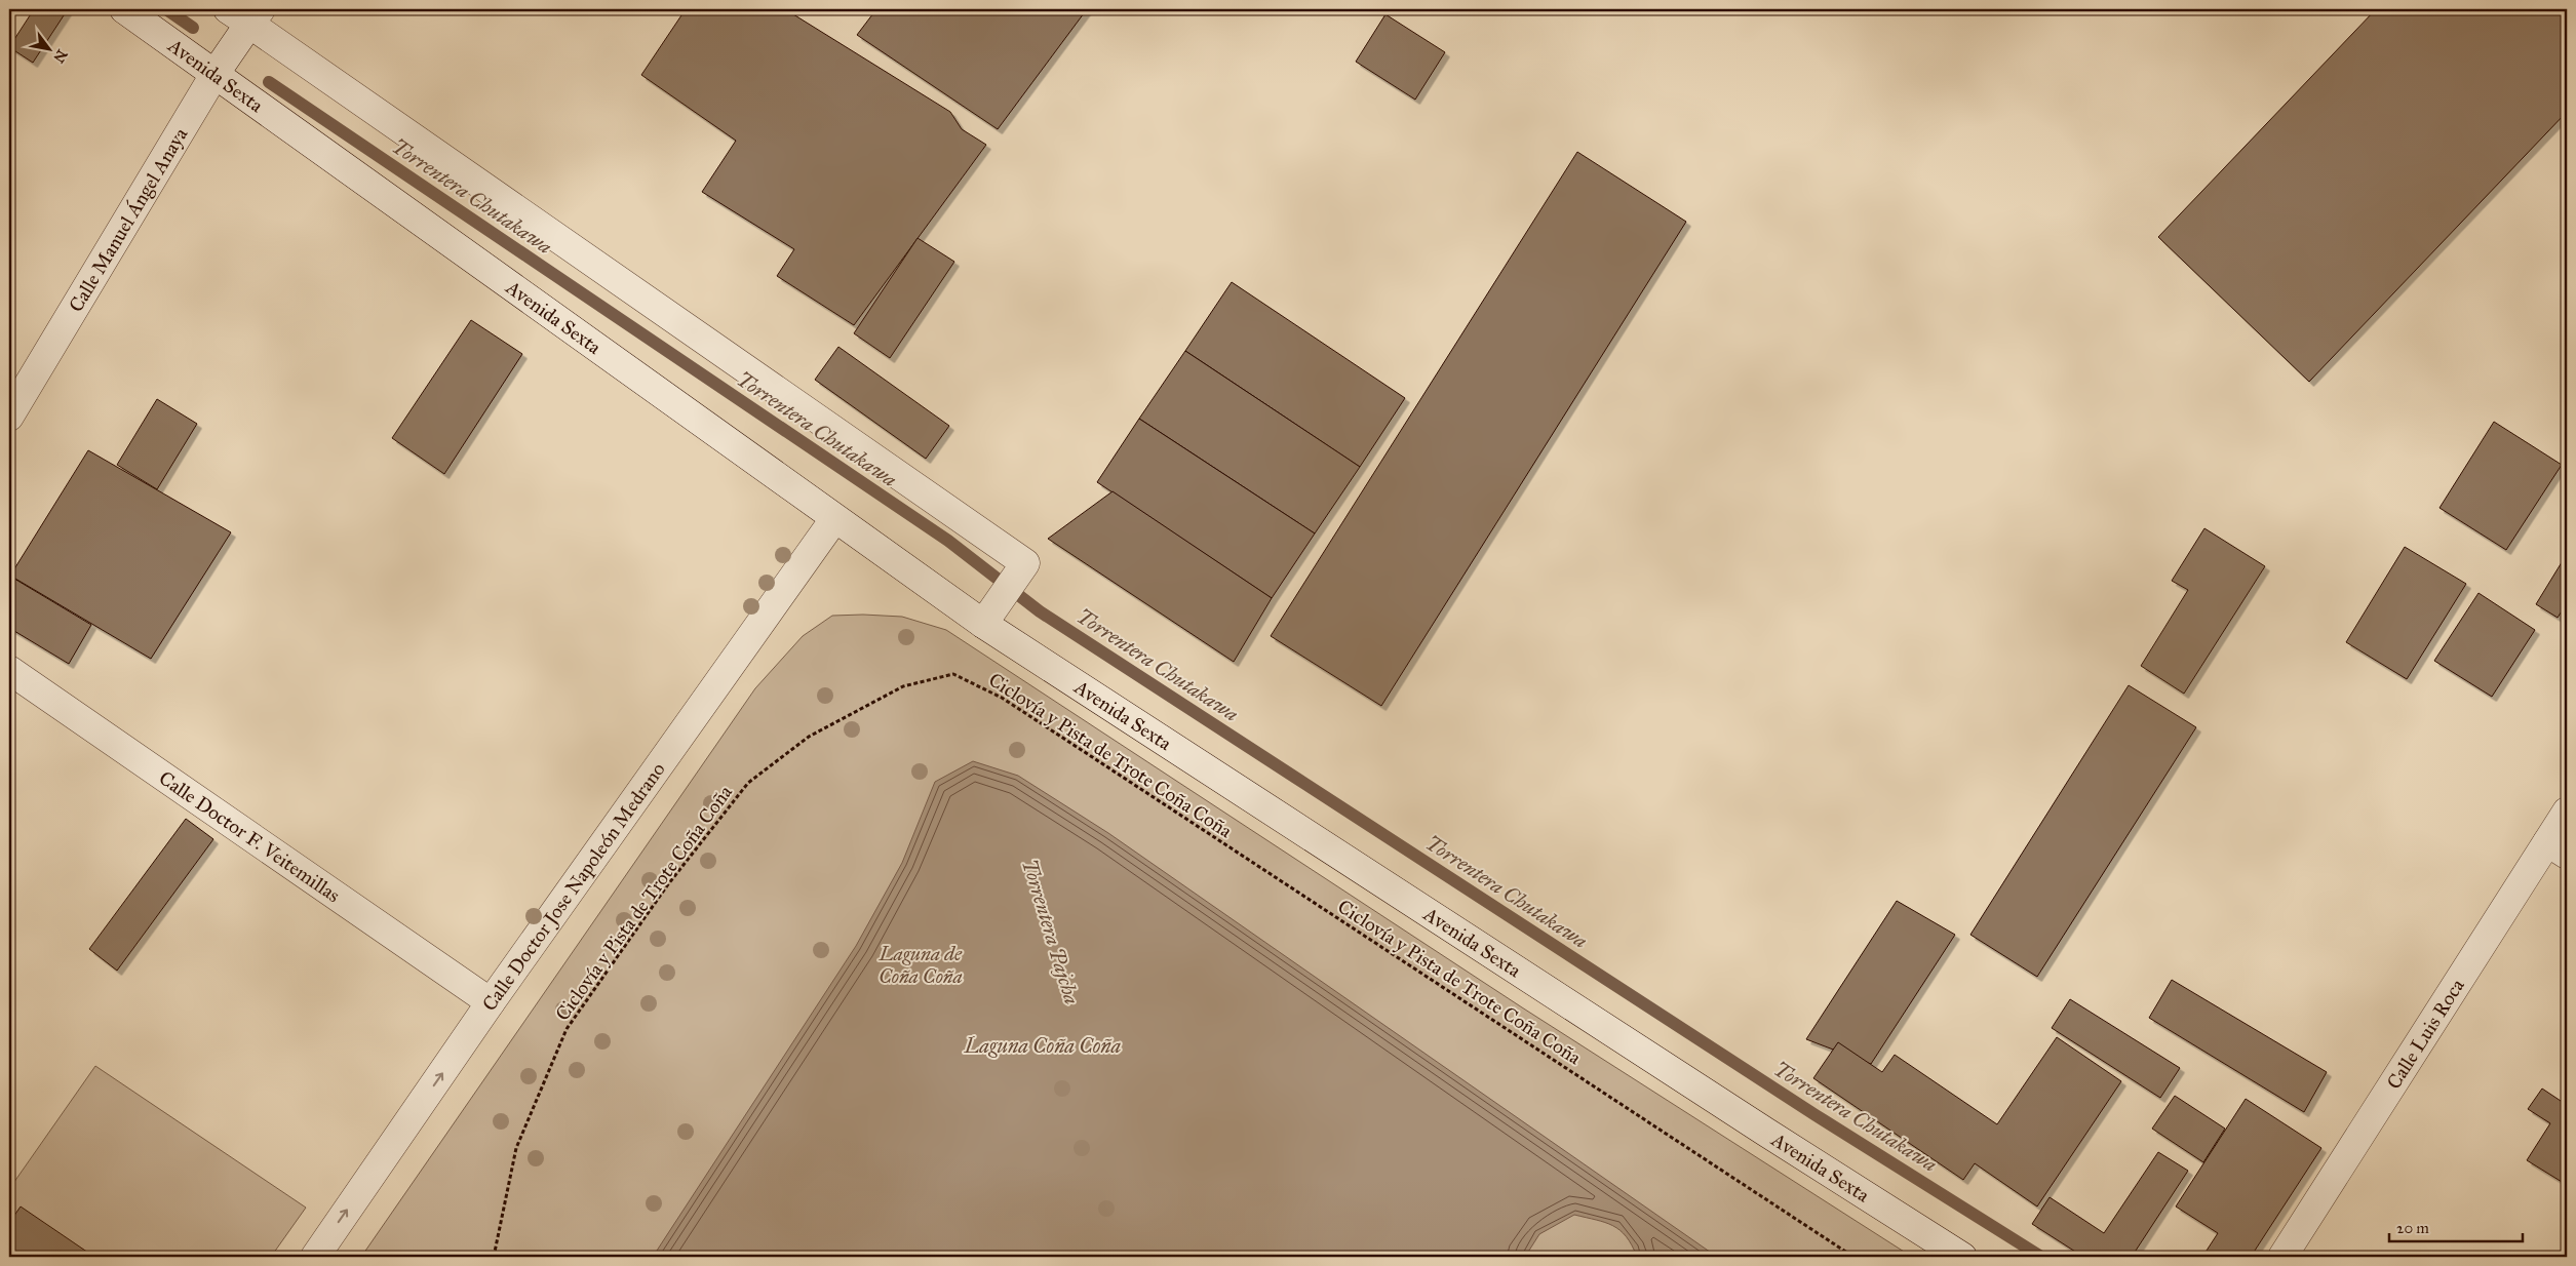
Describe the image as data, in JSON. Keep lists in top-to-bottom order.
{
  "streets": {
    "street": [
      "Avenida Sexta",
      "Calle Manuel Ángel Anaya",
      "Calle Doctor F. Veitemillas",
      "Calle Doctor Jose Napoleón Medrano",
      "Calle Luis Roca"
    ],
    "path": ["Ciclovía y Pista de Trote Coña Coña"]
  },
  "crossings": [
    ["Avenida Sexta", "Calle Manuel Ángel Anaya"],
    ["Avenida Sexta", "Calle Doctor Jose Napoleón Medrano"],
    ["Calle Doctor F. Veitemillas", "Calle Doctor Jose Napoleón Medrano"]
  ],
  "water": ["Torrentera Chutakawa", "Torrentera Pajcha", "Laguna Coña Coña"],
  "parks": ["Laguna de Coña Coña"],
  "scale_bar": "20 m",
  "north": "bottom right"
}
